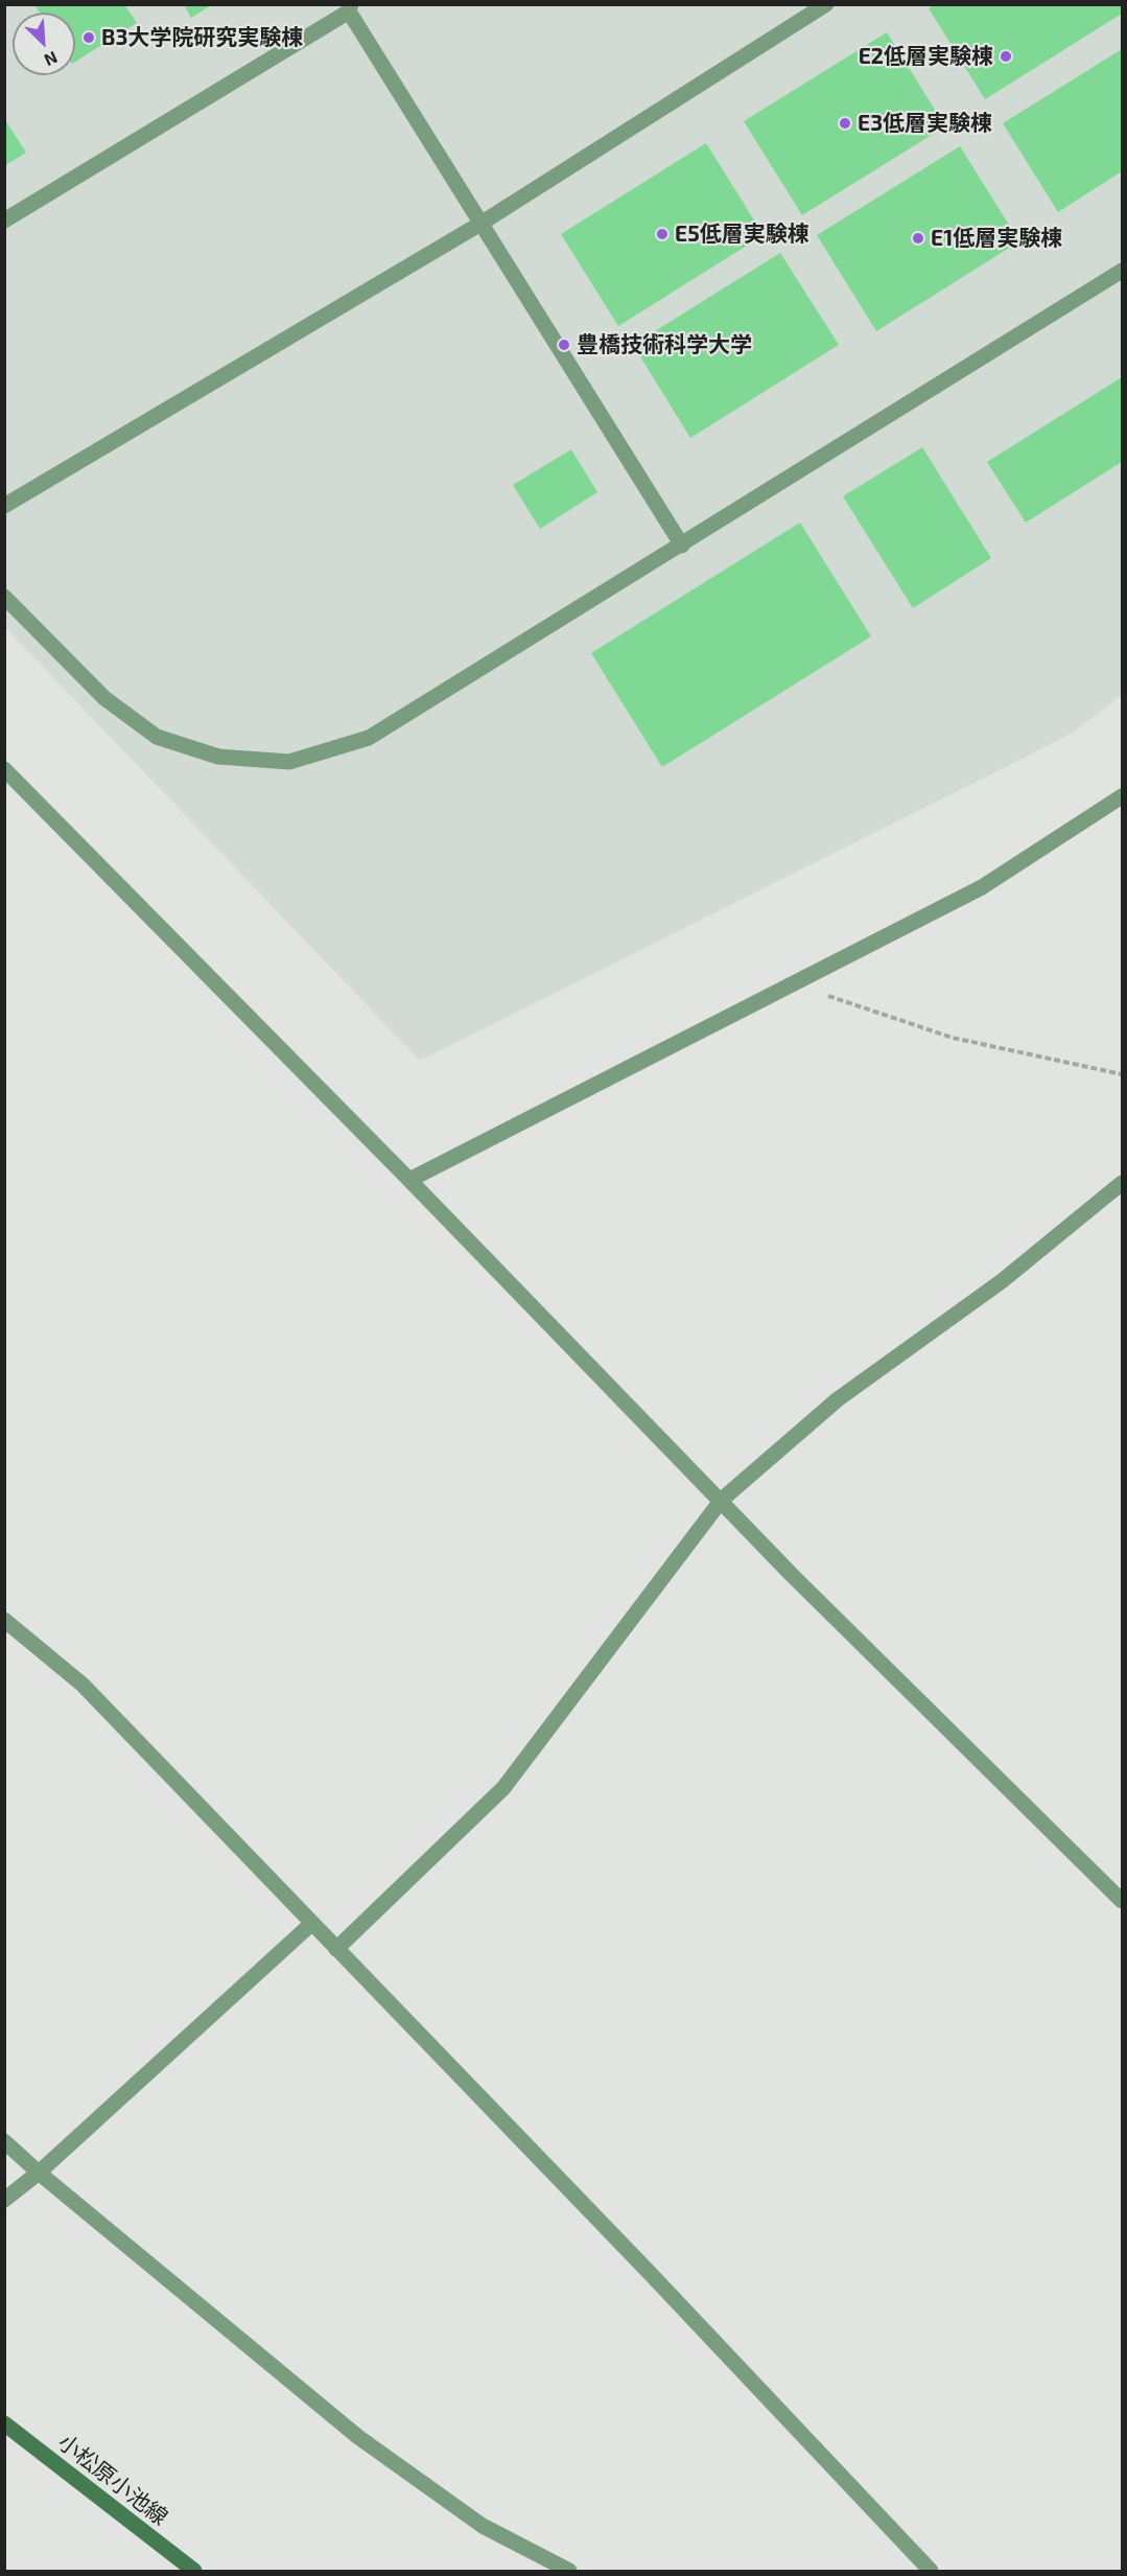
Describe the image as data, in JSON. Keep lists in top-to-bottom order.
{
  "streets": {
    "main road": ["小松原小池線"]
  },
  "places": [
    "B3大学院研究実験棟",
    "E2低層実験棟",
    "E3低層実験棟",
    "E5低層実験棟",
    "E1低層実験棟",
    "豊橋技術科学大学"
  ],
  "north": "bottom right"
}
